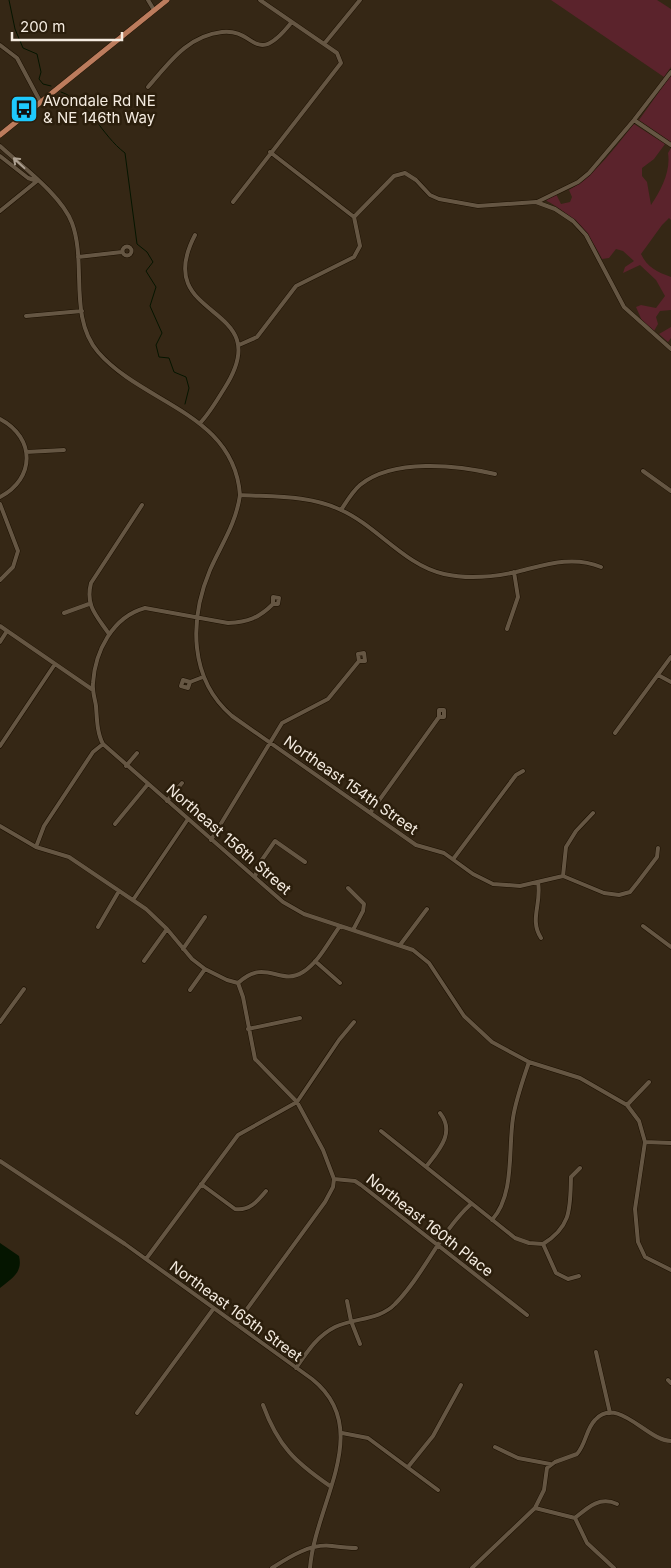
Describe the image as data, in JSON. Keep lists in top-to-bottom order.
{
  "streets": {
    "street": [
      "Northeast 154th Street",
      "Northeast 156th Street",
      "Northeast 160th Place",
      "Northeast 165th Street"
    ]
  },
  "places": {
    "bus stop": ["Avondale Rd NE & NE 146th Way"]
  },
  "scale_bar": "200 m"
}
